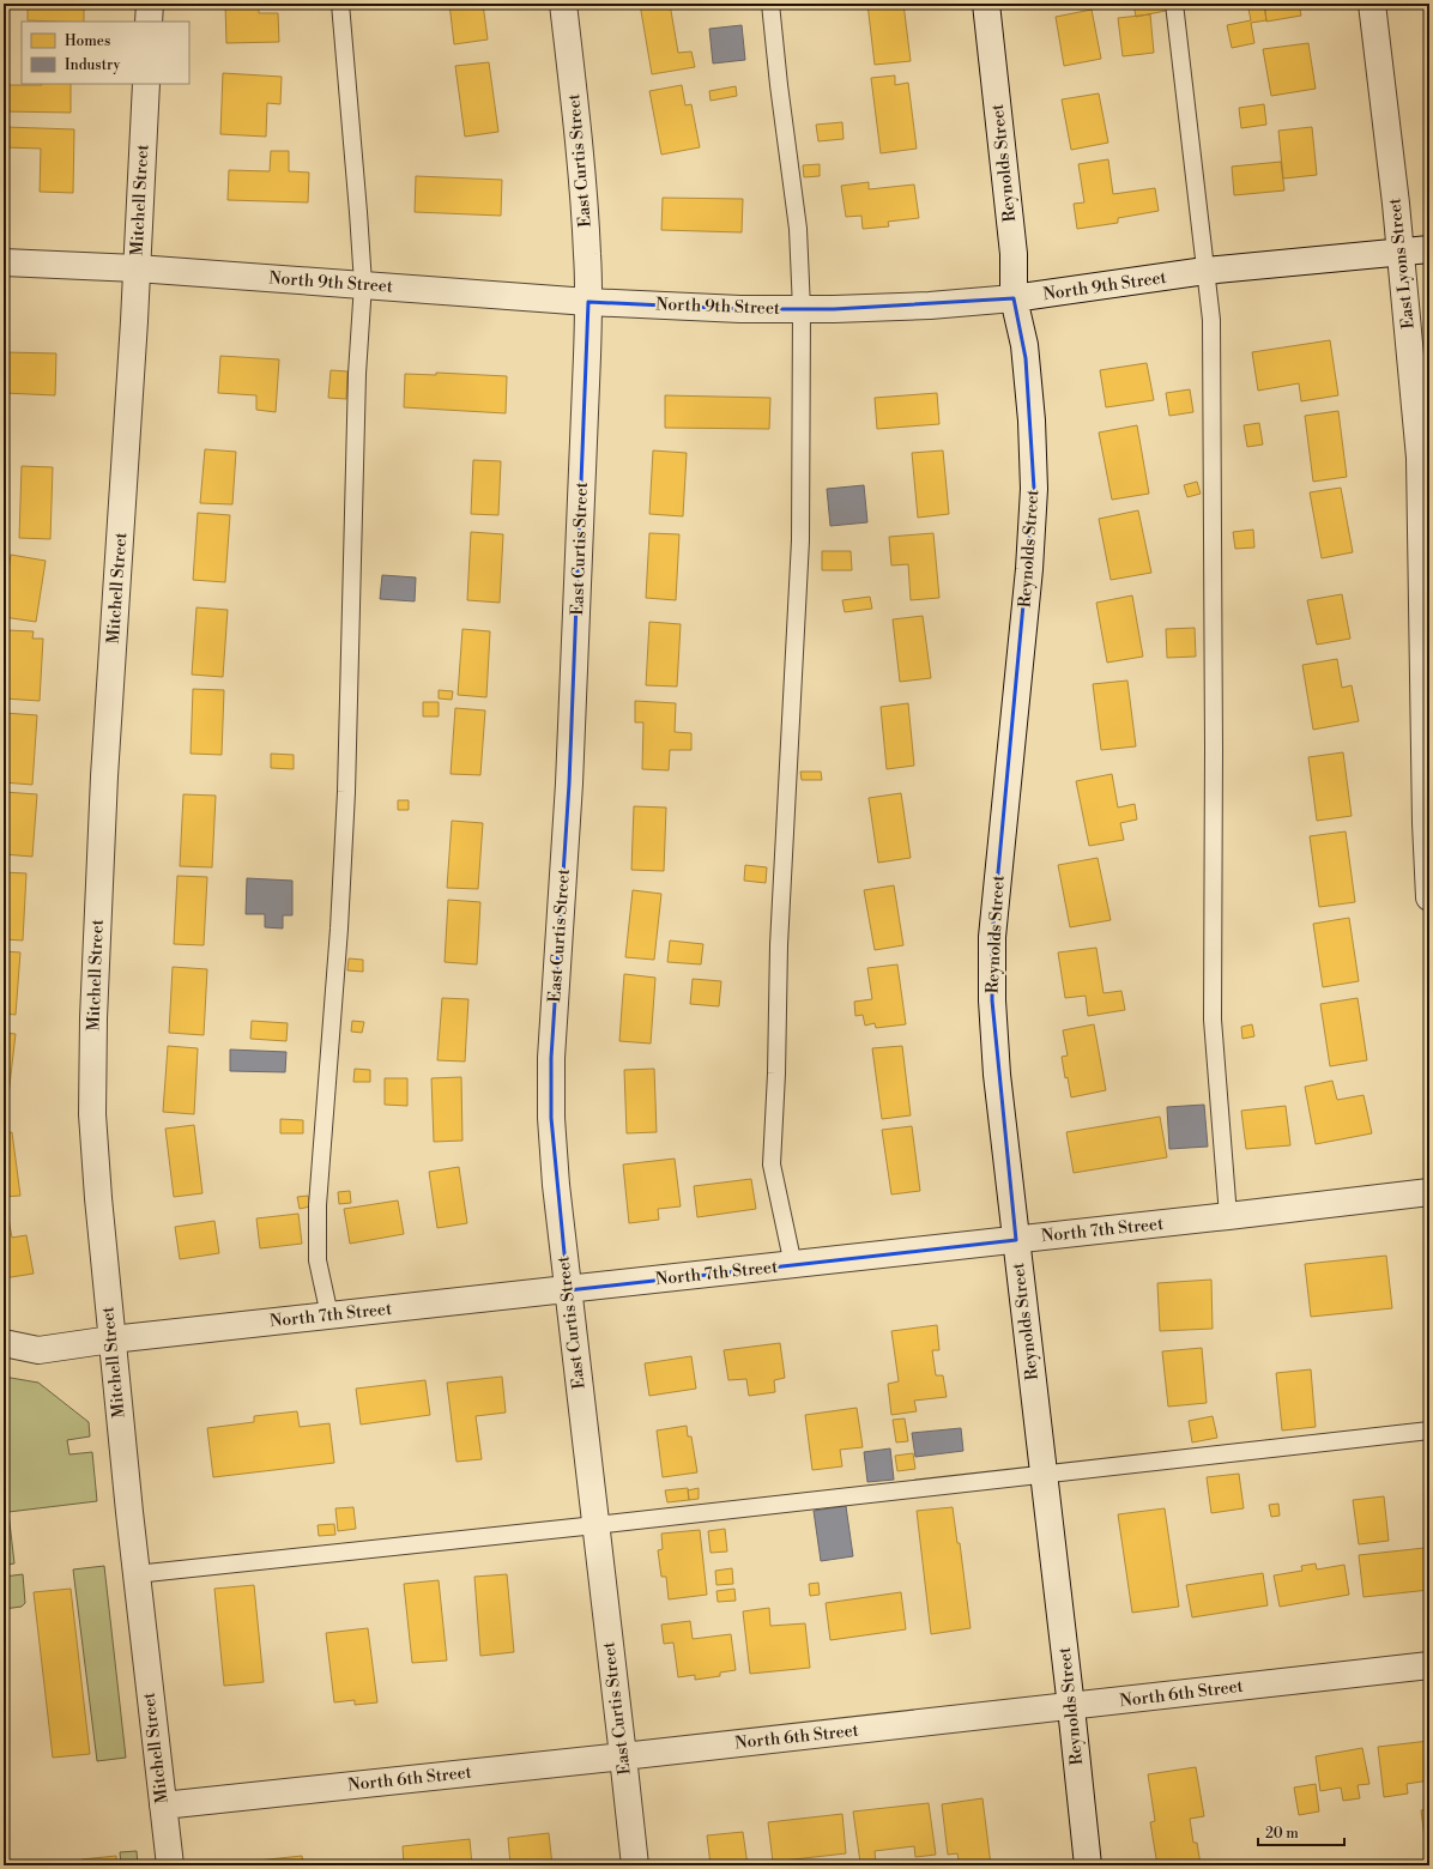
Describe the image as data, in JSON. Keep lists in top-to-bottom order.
{
  "streets": {
    "street": [
      "East Curtis Street",
      "Reynolds Street",
      "Mitchell Street",
      "East Lyons Street",
      "North 9th Street",
      "North 7th Street",
      "North 6th Street"
    ]
  },
  "crossings": [
    ["East Curtis Street", "North 9th Street"],
    ["East Curtis Street", "North 7th Street"],
    ["East Curtis Street", "North 6th Street"],
    ["Reynolds Street", "North 9th Street"],
    ["Reynolds Street", "North 7th Street"],
    ["Reynolds Street", "North 6th Street"],
    ["Mitchell Street", "North 9th Street"],
    ["Mitchell Street", "North 7th Street"],
    ["Mitchell Street", "North 6th Street"],
    ["East Lyons Street", "North 9th Street"]
  ],
  "legend": ["Homes", "Industry"],
  "scale_bar": "20 m"
}
